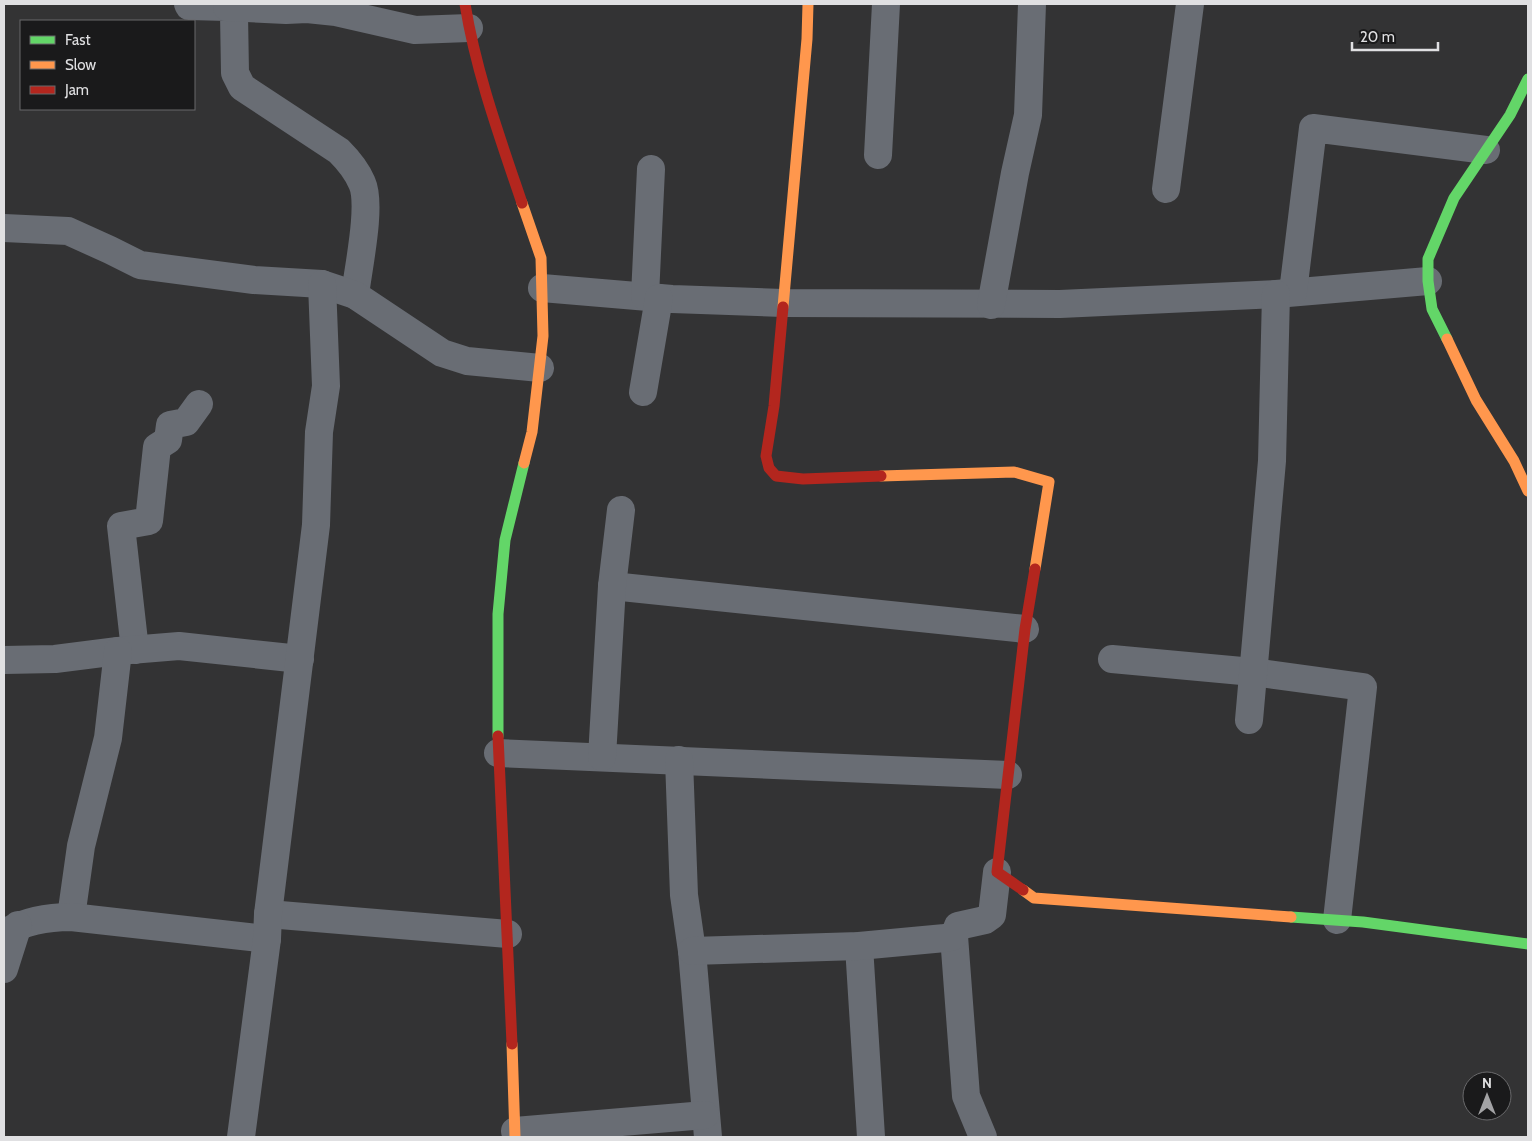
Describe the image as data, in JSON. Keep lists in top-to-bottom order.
{
  "legend": ["Fast", "Slow", "Jam"],
  "scale_bar": "20 m",
  "north": "top"
}
